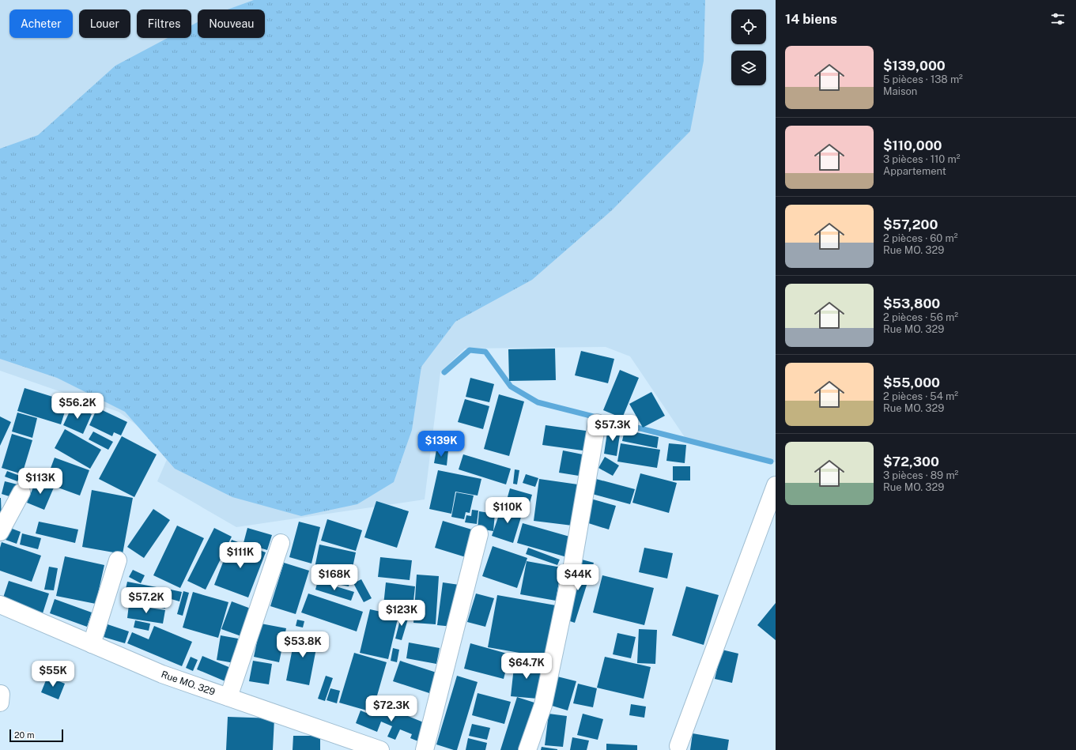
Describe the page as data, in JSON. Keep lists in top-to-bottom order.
{
  "streets": {
    "street": ["Rue MO. 329"]
  },
  "scale_bar": "20 m",
  "page": {
    "heading": "14 biens",
    "chip": [
      "Acheter",
      "Louer",
      "Filtres",
      "Nouveau"
    ],
    "list": [
      {
        "name": "$139,000",
        "note": "5 pièces · 138 m² · Maison"
      },
      {
        "name": "$110,000",
        "note": "3 pièces · 110 m² · Appartement"
      },
      {
        "name": "$57,200",
        "note": "2 pièces · 60 m² · Rue MO. 329"
      },
      {
        "name": "$53,800",
        "note": "2 pièces · 56 m² · Rue MO. 329"
      },
      {
        "name": "$55,000",
        "note": "2 pièces · 54 m² · Rue MO. 329"
      },
      {
        "name": "$72,300",
        "note": "3 pièces · 89 m² · Rue MO. 329"
      }
    ],
    "price": [
      "$56.2K",
      "$57.3K",
      "$139K",
      "$113K",
      "$110K",
      "$111K",
      "$168K",
      "$44K",
      "$57.2K",
      "$123K",
      "$53.8K",
      "$64.7K",
      "$55K",
      "$72.3K"
    ],
    "scale": "20 m"
  }
}
